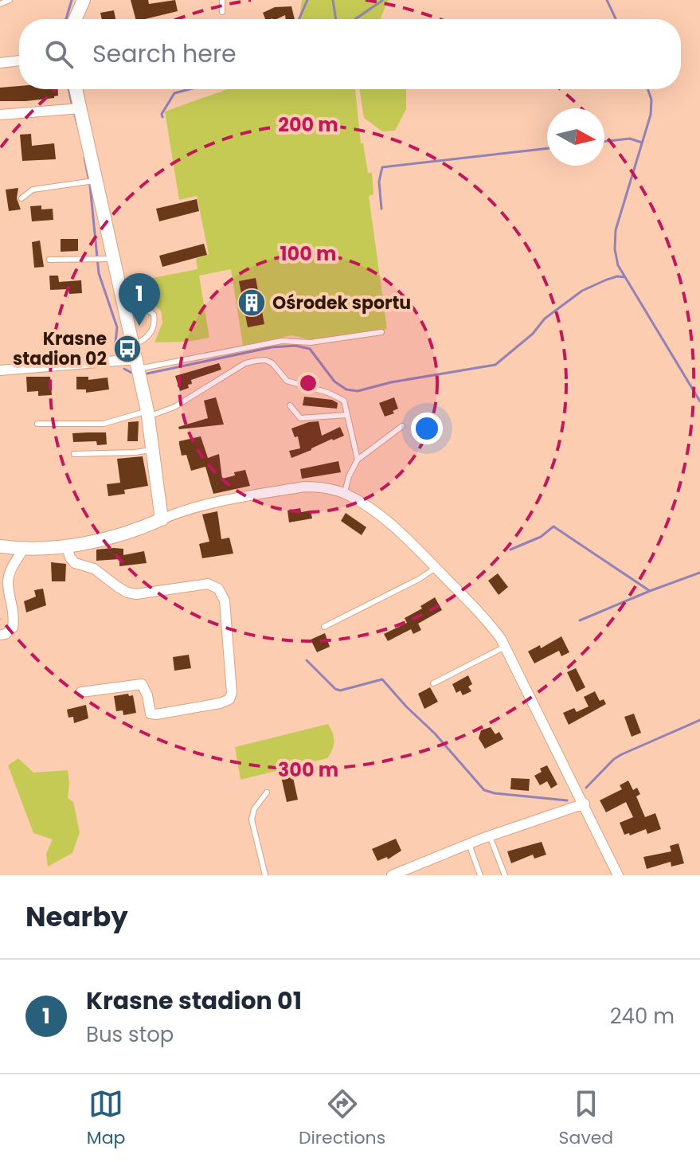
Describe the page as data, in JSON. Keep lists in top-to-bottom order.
{
  "places": {
    "building": ["Ośrodek sportu"],
    "bus stop": ["Krasne stadion 02"]
  },
  "north": "right",
  "page": {
    "search": "Search here",
    "pins": "1",
    "heading": "Nearby",
    "list": [
      {
        "mark": "1",
        "name": "Krasne stadion 01",
        "note": "Bus stop",
        "value": "240 m"
      }
    ],
    "nav": ["Map", "Directions", "Saved"]
  },
  "rings": ["200 m", "100 m", "300 m"]
}
